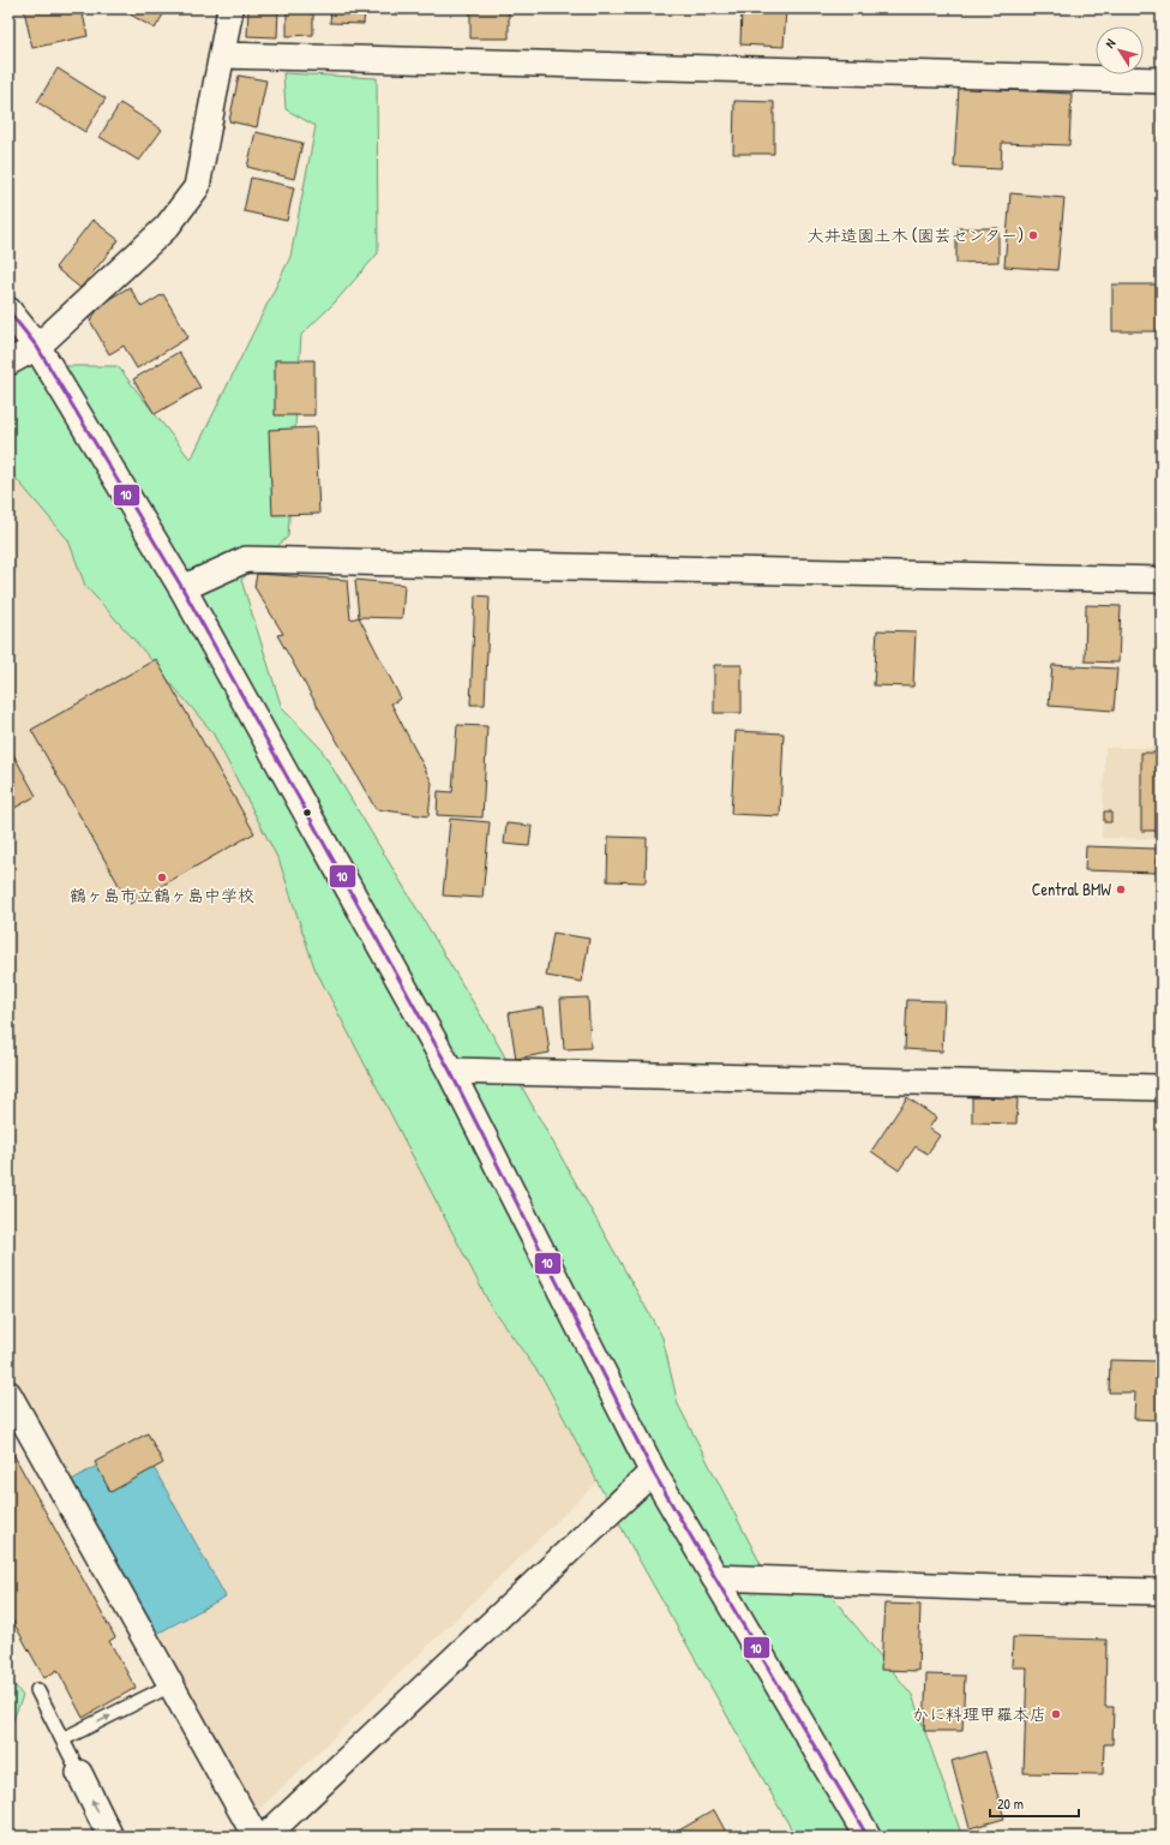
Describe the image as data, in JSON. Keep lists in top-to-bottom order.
{
  "places": [
    "大井造園土木 (園芸センター)",
    "鶴ヶ島市立鶴ヶ島中学校",
    "Central BMW",
    "かに料理甲羅本店"
  ],
  "lines": ["transit line 10"],
  "scale_bar": "20 m",
  "north": "top left"
}
